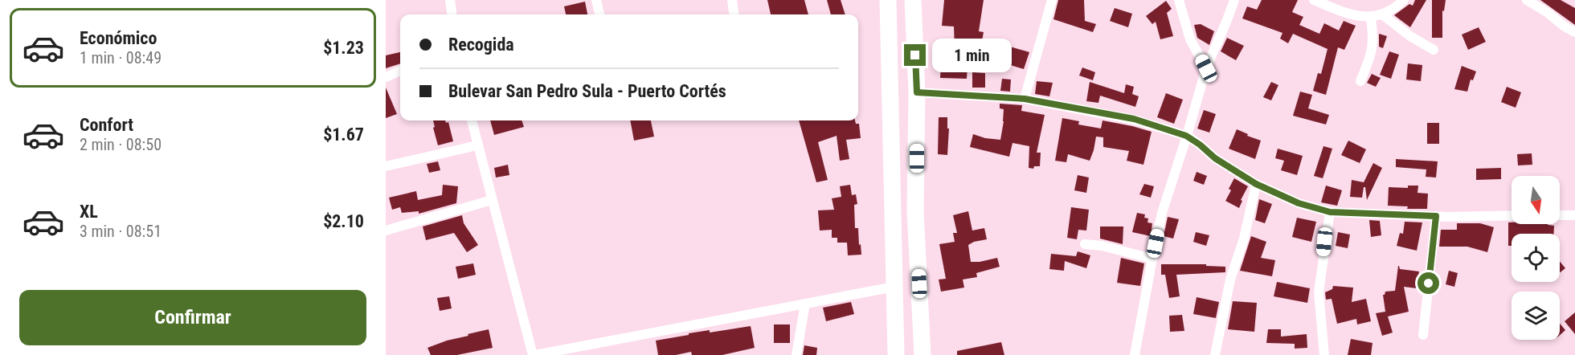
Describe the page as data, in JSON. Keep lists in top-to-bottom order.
{
  "north": "bottom",
  "page": {
    "list": [
      {
        "name": "Económico",
        "note": "1 min · 08:49",
        "value": "$1.23"
      },
      {
        "name": "Confort",
        "note": "2 min · 08:50",
        "value": "$1.67"
      },
      {
        "name": "XL",
        "note": "3 min · 08:51",
        "value": "$2.10"
      }
    ],
    "banner": ["Recogida", "Bulevar San Pedro Sula - Puerto Cortés"],
    "bubble": "1 min",
    "buttons": "Confirmar"
  }
}
